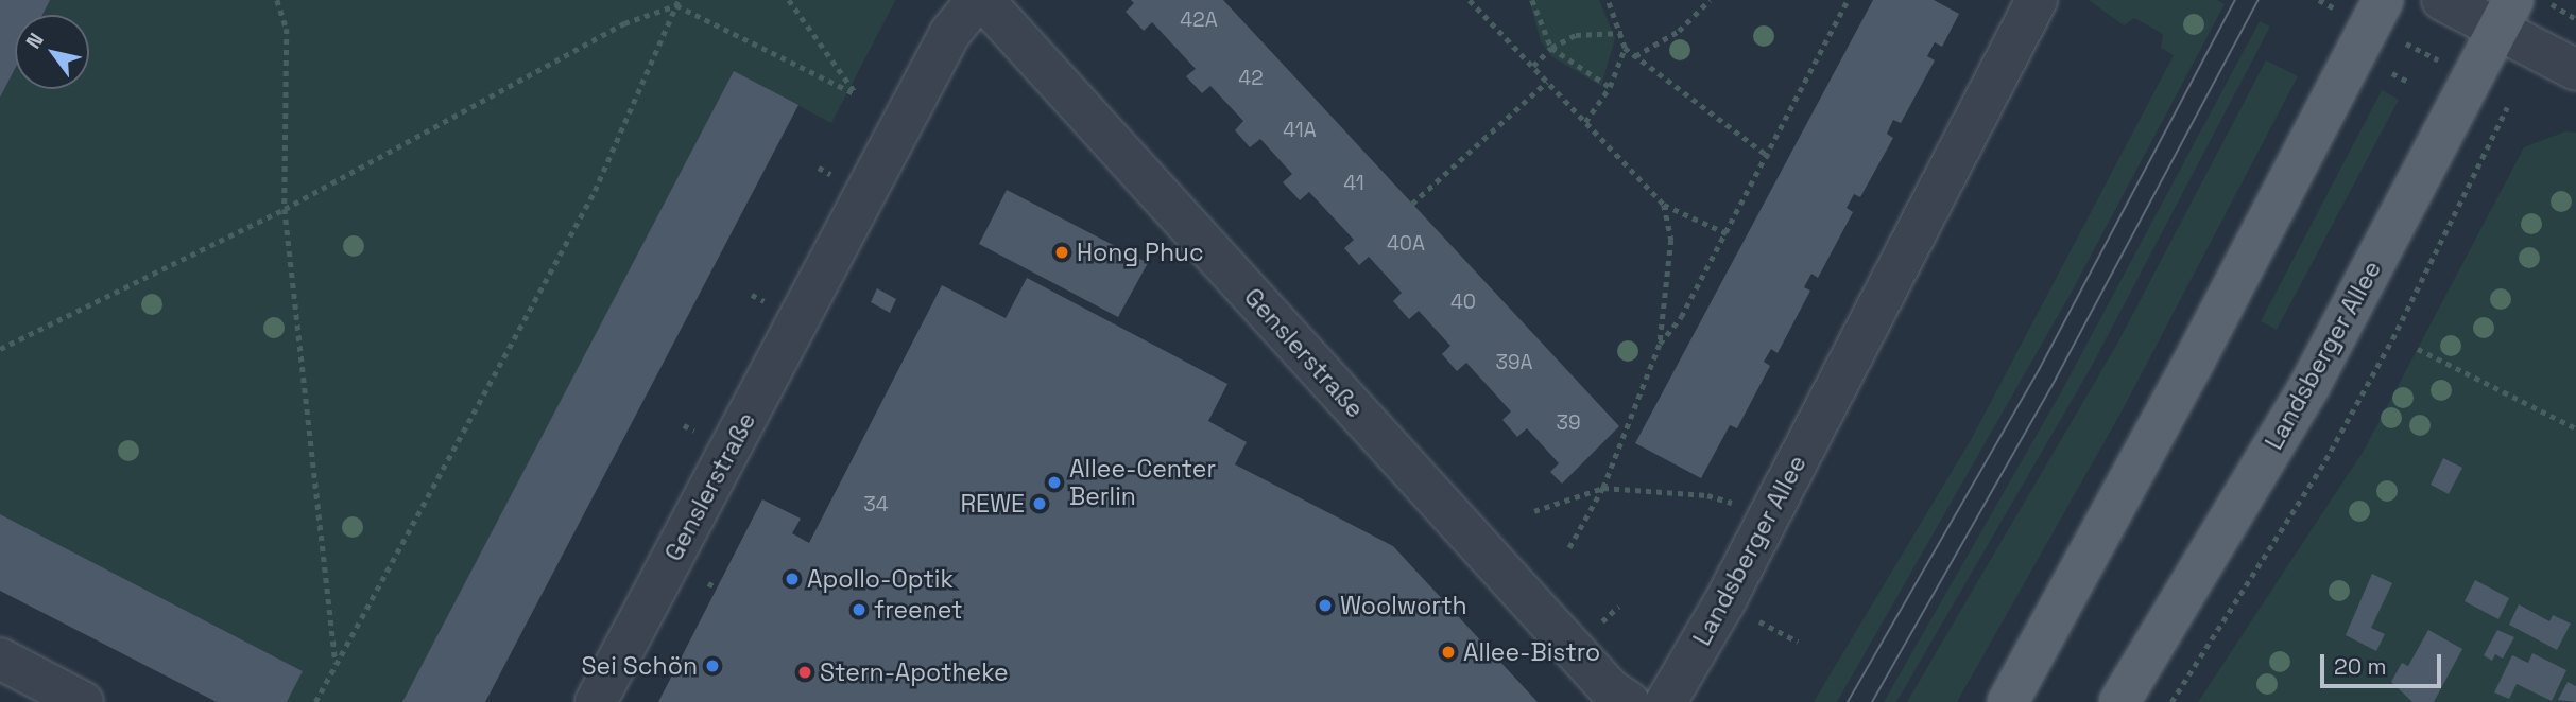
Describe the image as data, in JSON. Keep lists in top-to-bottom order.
{
  "streets": {
    "main road": ["Landsberger Allee"],
    "street": ["Genslerstraße"]
  },
  "places": [
    "Hong Phuc",
    "Allee-Center Berlin",
    "REWE",
    "Apollo-Optik",
    "Woolworth",
    "freenet",
    "Allee-Bistro",
    "Sei Schön",
    "Stern-Apotheke"
  ],
  "house_numbers": [
    "42A",
    "42",
    "41A",
    "41",
    "40A",
    "40",
    "39A",
    "39",
    "34"
  ],
  "scale_bar": "20 m",
  "north": "top left"
}
